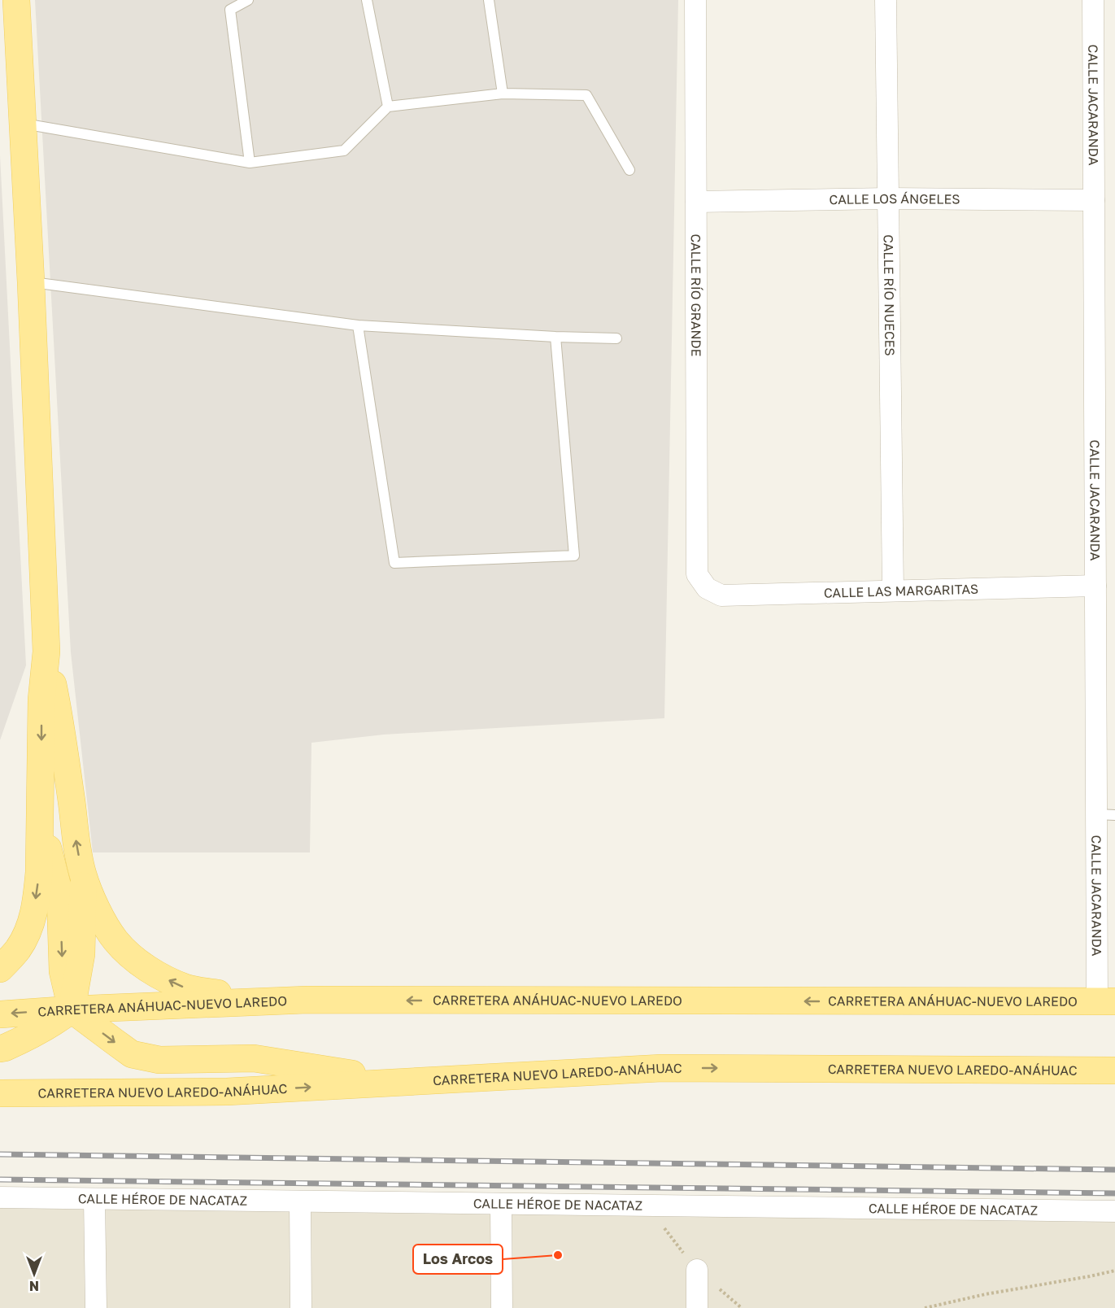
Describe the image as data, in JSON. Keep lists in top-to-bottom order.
{
  "streets": {
    "main road": ["CARRETERA ANÁHUAC-NUEVO LAREDO", "CARRETERA NUEVO LAREDO-ANÁHUAC"],
    "street": [
      "CALLE JACARANDA",
      "CALLE LOS ÁNGELES",
      "CALLE RÍO GRANDE",
      "CALLE RÍO NUECES",
      "CALLE LAS MARGARITAS",
      "CALLE HÉROE DE NACATAZ"
    ]
  },
  "crossings": [
    ["CALLE JACARANDA", "CALLE LOS ÁNGELES"],
    ["CALLE JACARANDA", "CALLE LAS MARGARITAS"],
    ["CALLE JACARANDA", "CARRETERA ANÁHUAC-NUEVO LAREDO"],
    ["CALLE LOS ÁNGELES", "CALLE RÍO GRANDE"],
    ["CALLE LOS ÁNGELES", "CALLE RÍO NUECES"],
    ["CALLE RÍO GRANDE", "CALLE LAS MARGARITAS"],
    ["CALLE RÍO NUECES", "CALLE LAS MARGARITAS"]
  ],
  "one_way": ["CARRETERA ANÁHUAC-NUEVO LAREDO"],
  "places": ["Los Arcos"],
  "north": "bottom"
}
